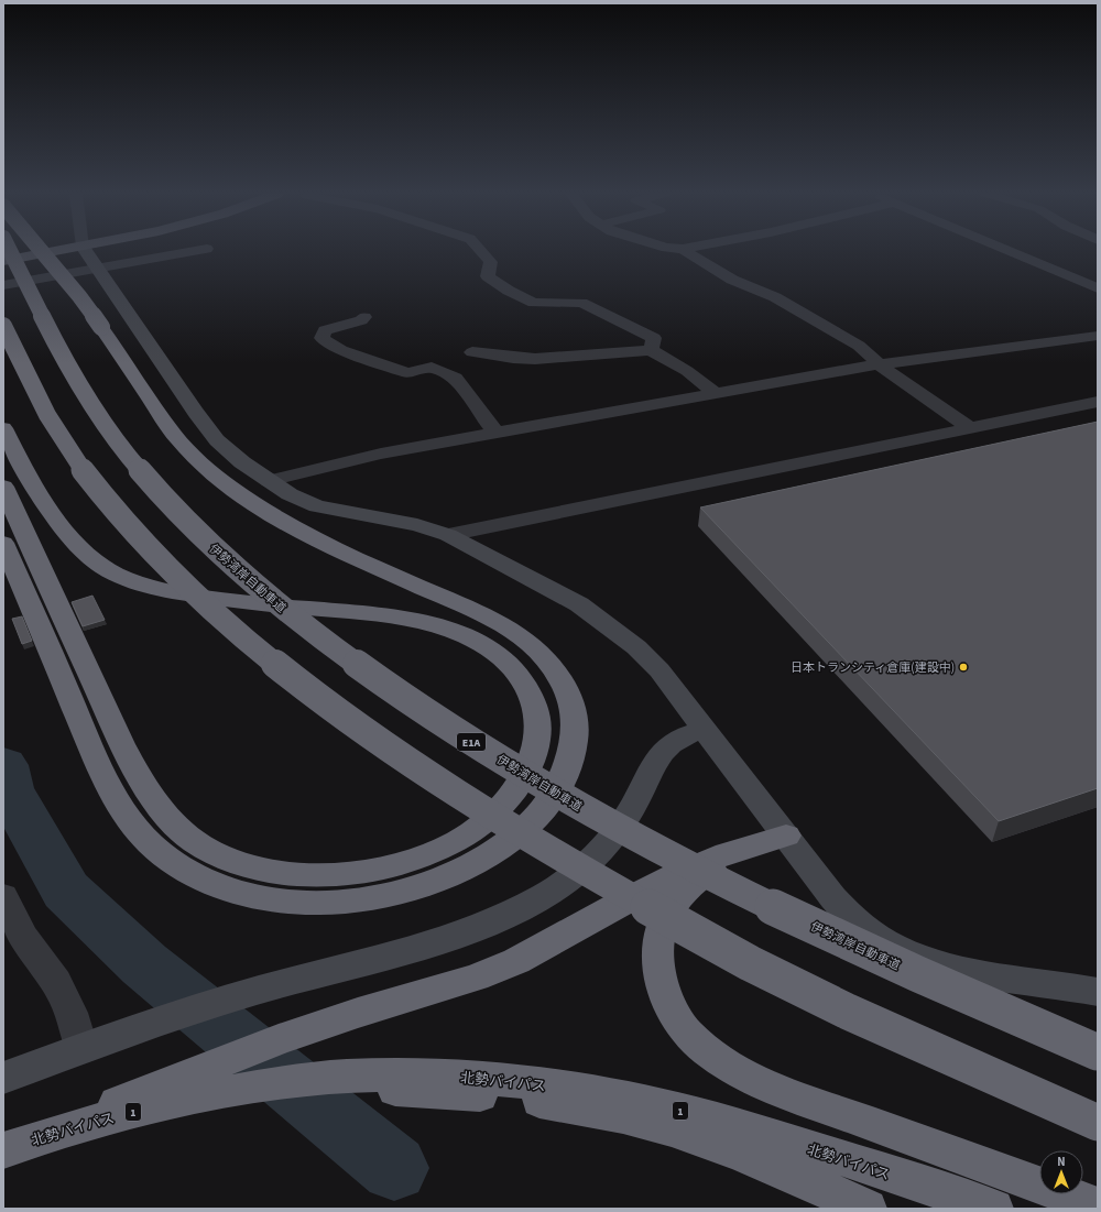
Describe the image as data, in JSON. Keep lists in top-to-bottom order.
{
  "streets": {
    "highway": [
      "伊勢湾岸自動車道",
      "E1A",
      "北勢バイパス",
      "1"
    ]
  },
  "crossings": [
    ["北勢バイパス", "1"]
  ],
  "places": ["日本トランシティ倉庫(建設中)"],
  "north": "top"
}
